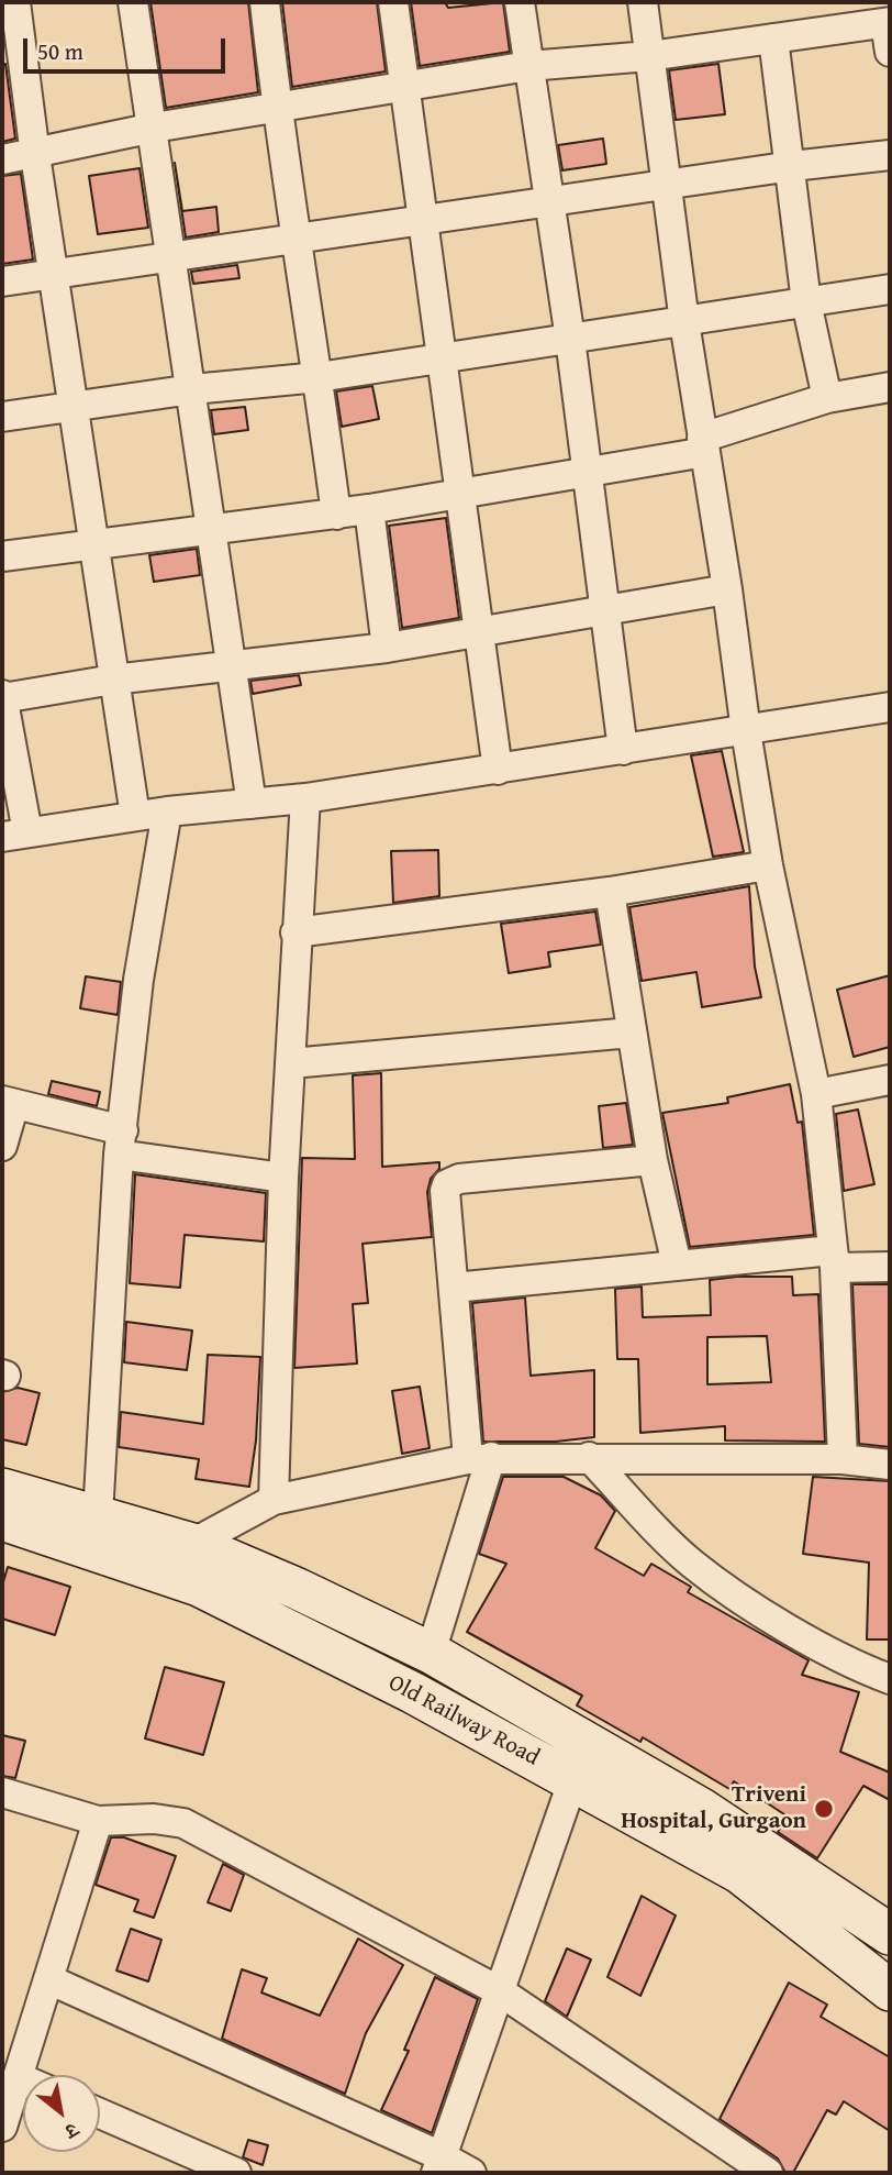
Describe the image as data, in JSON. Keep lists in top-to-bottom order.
{
  "streets": {
    "main road": ["Old Railway Road"]
  },
  "places": ["Triveni Hospital, Gurgaon"],
  "scale_bar": "50 m",
  "north": "bottom right"
}
